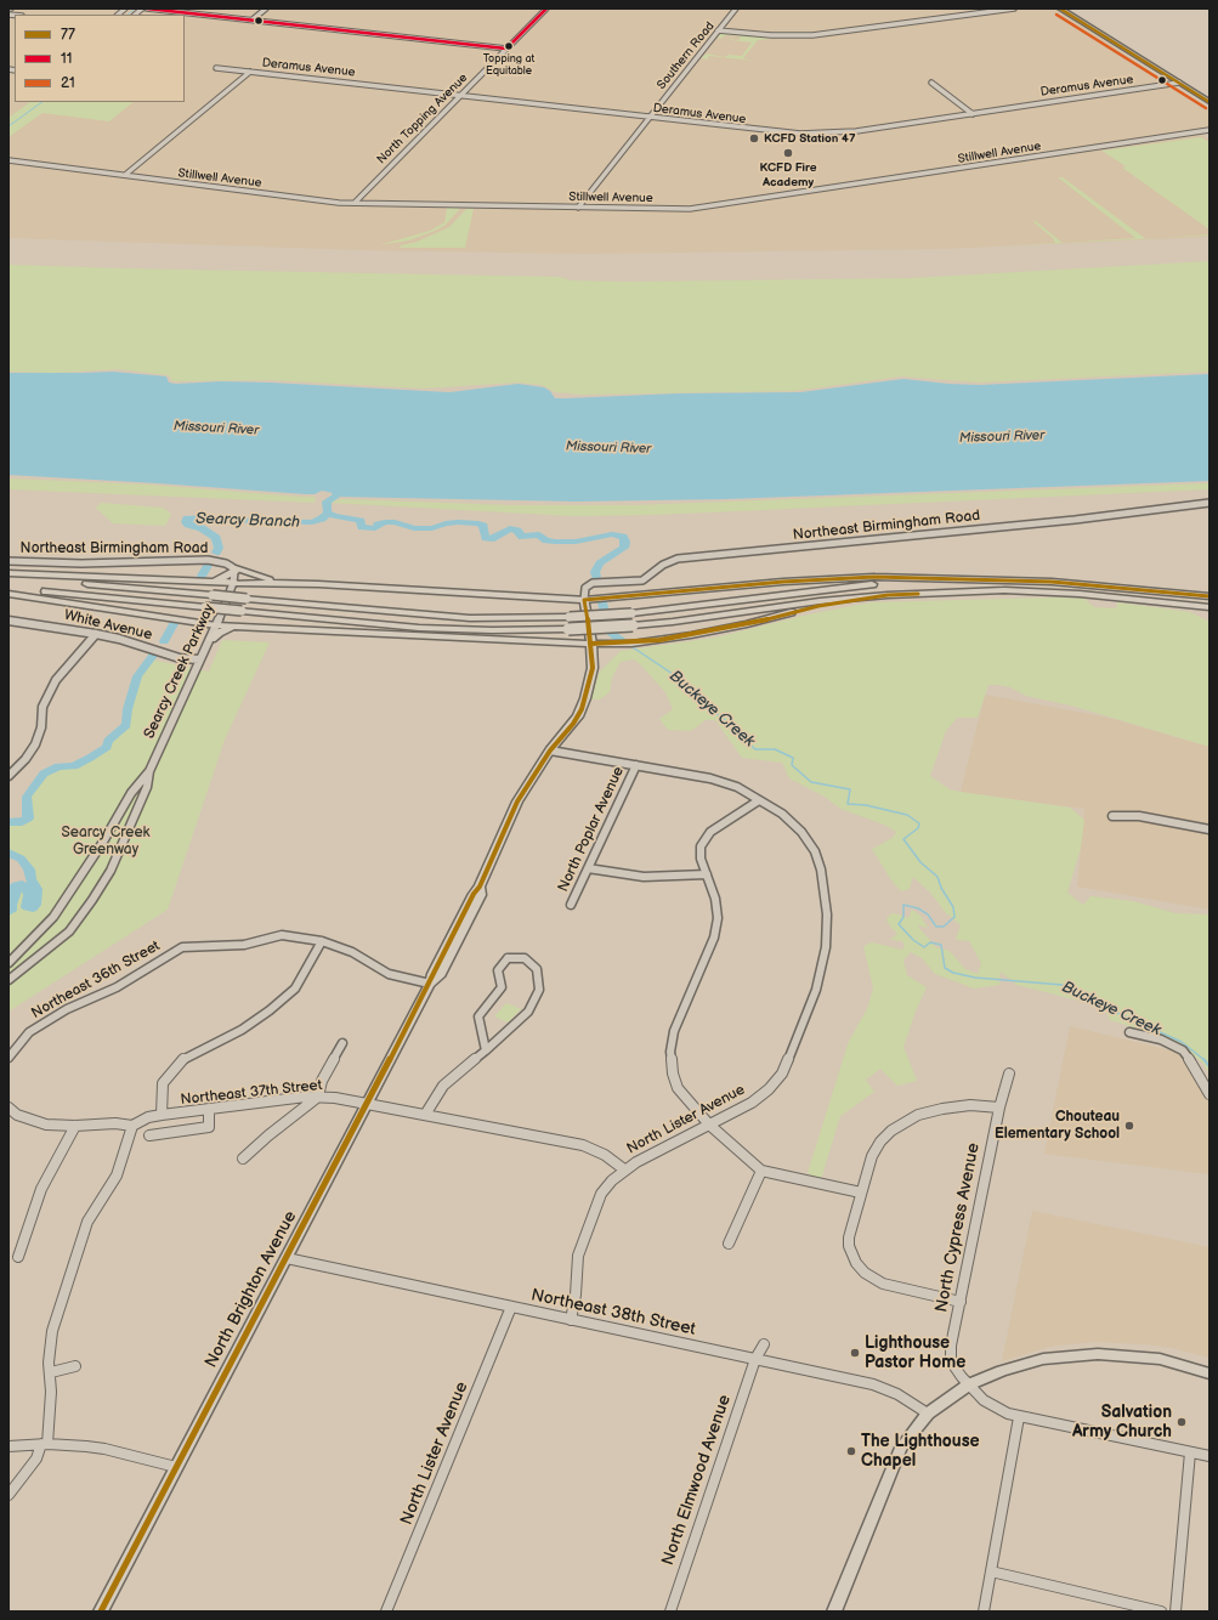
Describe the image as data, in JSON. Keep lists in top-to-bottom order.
{
  "streets": {
    "main road": ["North Brighton Avenue"],
    "street": [
      "Southern Road",
      "Deramus Avenue",
      "North Topping Avenue",
      "Stillwell Avenue",
      "Northeast Birmingham Road",
      "White Avenue",
      "Searcy Creek Parkway",
      "North Poplar Avenue",
      "Northeast 36th Street",
      "Northeast 37th Street",
      "North Lister Avenue",
      "North Cypress Avenue",
      "Northeast 38th Street",
      "North Elmwood Avenue"
    ]
  },
  "crossings": [
    ["Southern Road", "Deramus Avenue"],
    ["Southern Road", "Stillwell Avenue"],
    ["Deramus Avenue", "North Topping Avenue"],
    ["North Topping Avenue", "Stillwell Avenue"],
    ["Northeast Birmingham Road", "North Brighton Avenue"],
    ["White Avenue", "Searcy Creek Parkway"],
    ["North Poplar Avenue", "North Lister Avenue"],
    ["Northeast 36th Street", "North Brighton Avenue"],
    ["Northeast 37th Street", "North Lister Avenue"],
    ["Northeast 37th Street", "North Brighton Avenue"],
    ["North Lister Avenue", "North Brighton Avenue"],
    ["North Lister Avenue", "Northeast 38th Street"],
    ["North Brighton Avenue", "Northeast 38th Street"],
    ["Northeast 38th Street", "North Elmwood Avenue"]
  ],
  "water": ["Missouri River", "Searcy Branch", "Buckeye Creek"],
  "parks": ["Searcy Creek Greenway"],
  "places": [
    "Topping at Equitable",
    "KCFD Station 47",
    "KCFD Fire Academy",
    "Chouteau Elementary School",
    "Lighthouse Pastor Home",
    "Salvation Army Church",
    "The Lighthouse Chapel"
  ],
  "lines": ["transit line 77", "transit line 11", "transit line 21"],
  "legend": ["77", "11", "21"]
}
